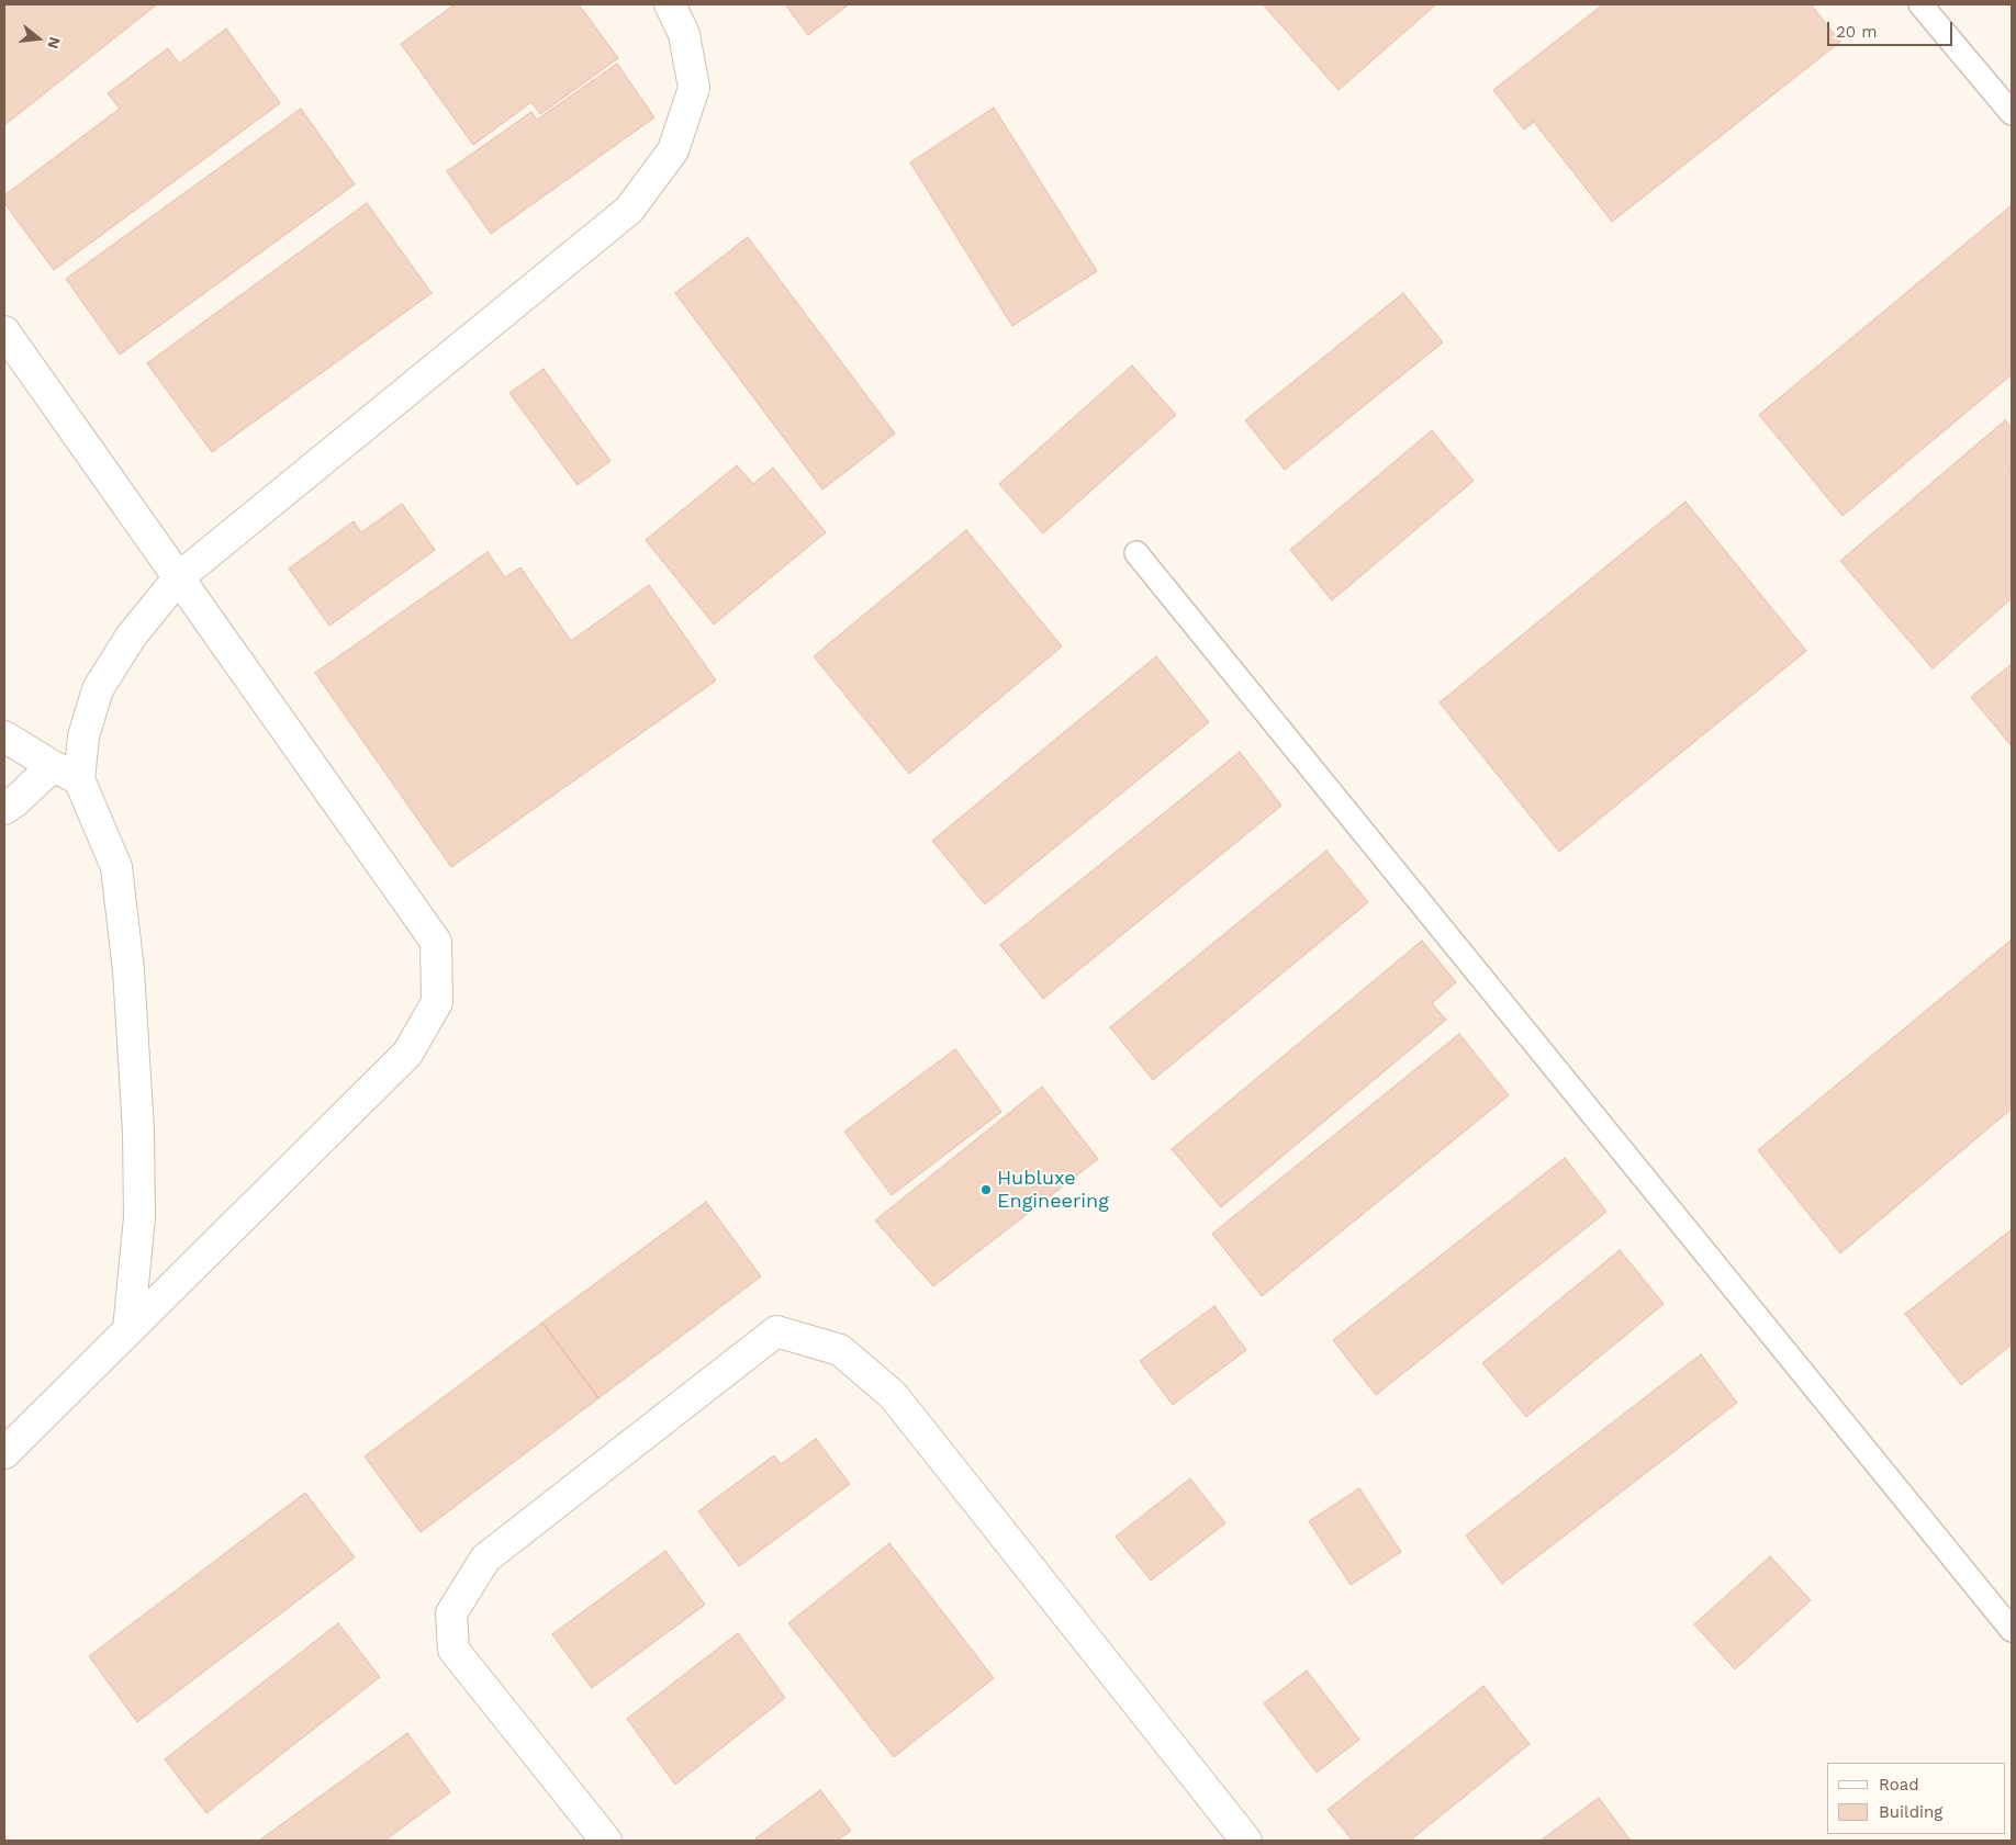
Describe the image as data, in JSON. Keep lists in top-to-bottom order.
{
  "places": ["Hubluxe Engineering"],
  "legend": ["Road", "Building"],
  "scale_bar": "20 m",
  "north": "right"
}
